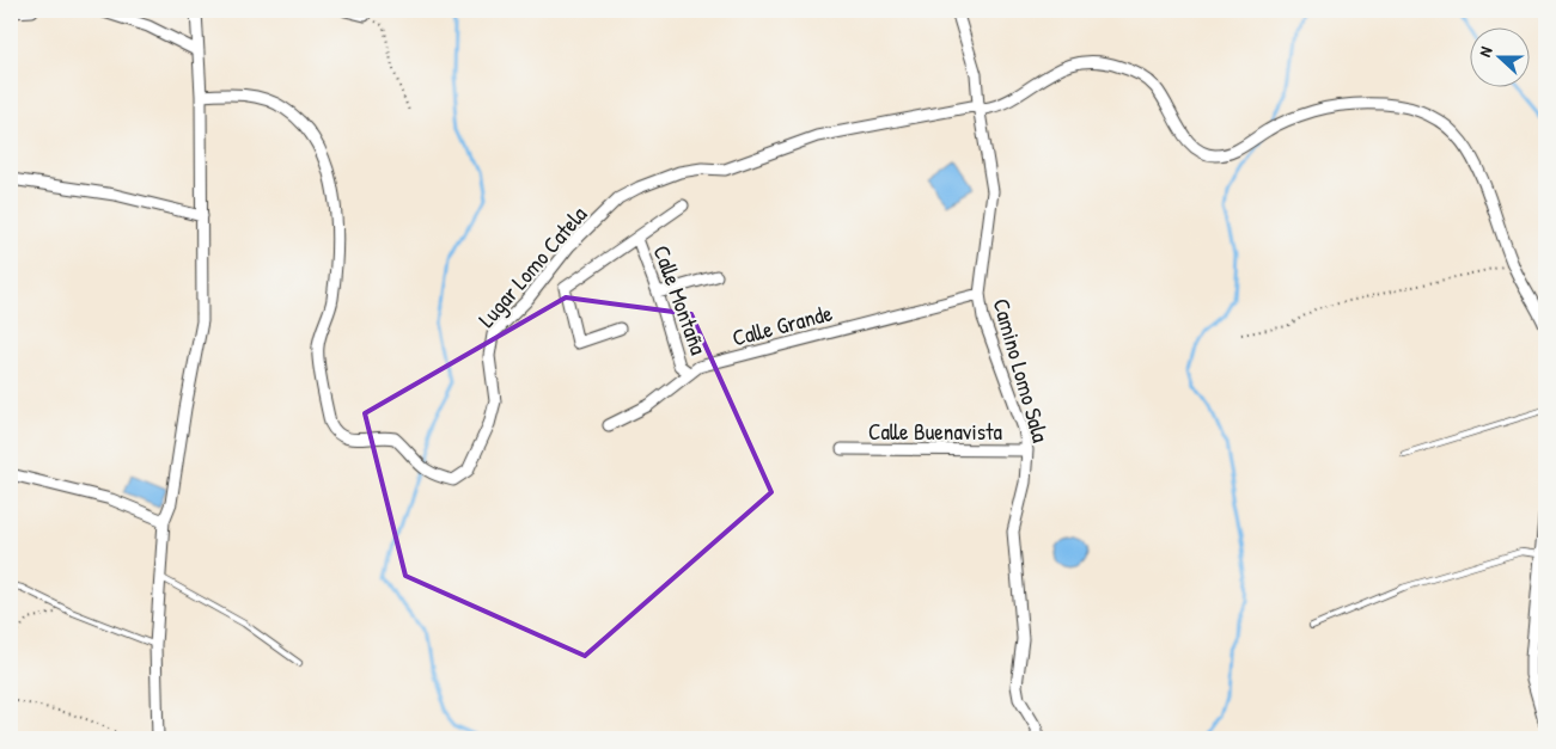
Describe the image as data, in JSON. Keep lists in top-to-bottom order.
{
  "streets": {
    "street": [
      "Lugar Lomo Catela",
      "Calle Montaña",
      "Calle Grande",
      "Camino Lomo Sala",
      "Calle Buenavista"
    ]
  },
  "crossings": [
    ["Lugar Lomo Catela", "Camino Lomo Sala"],
    ["Calle Montaña", "Calle Grande"],
    ["Calle Grande", "Camino Lomo Sala"],
    ["Camino Lomo Sala", "Calle Buenavista"]
  ],
  "north": "left"
}
